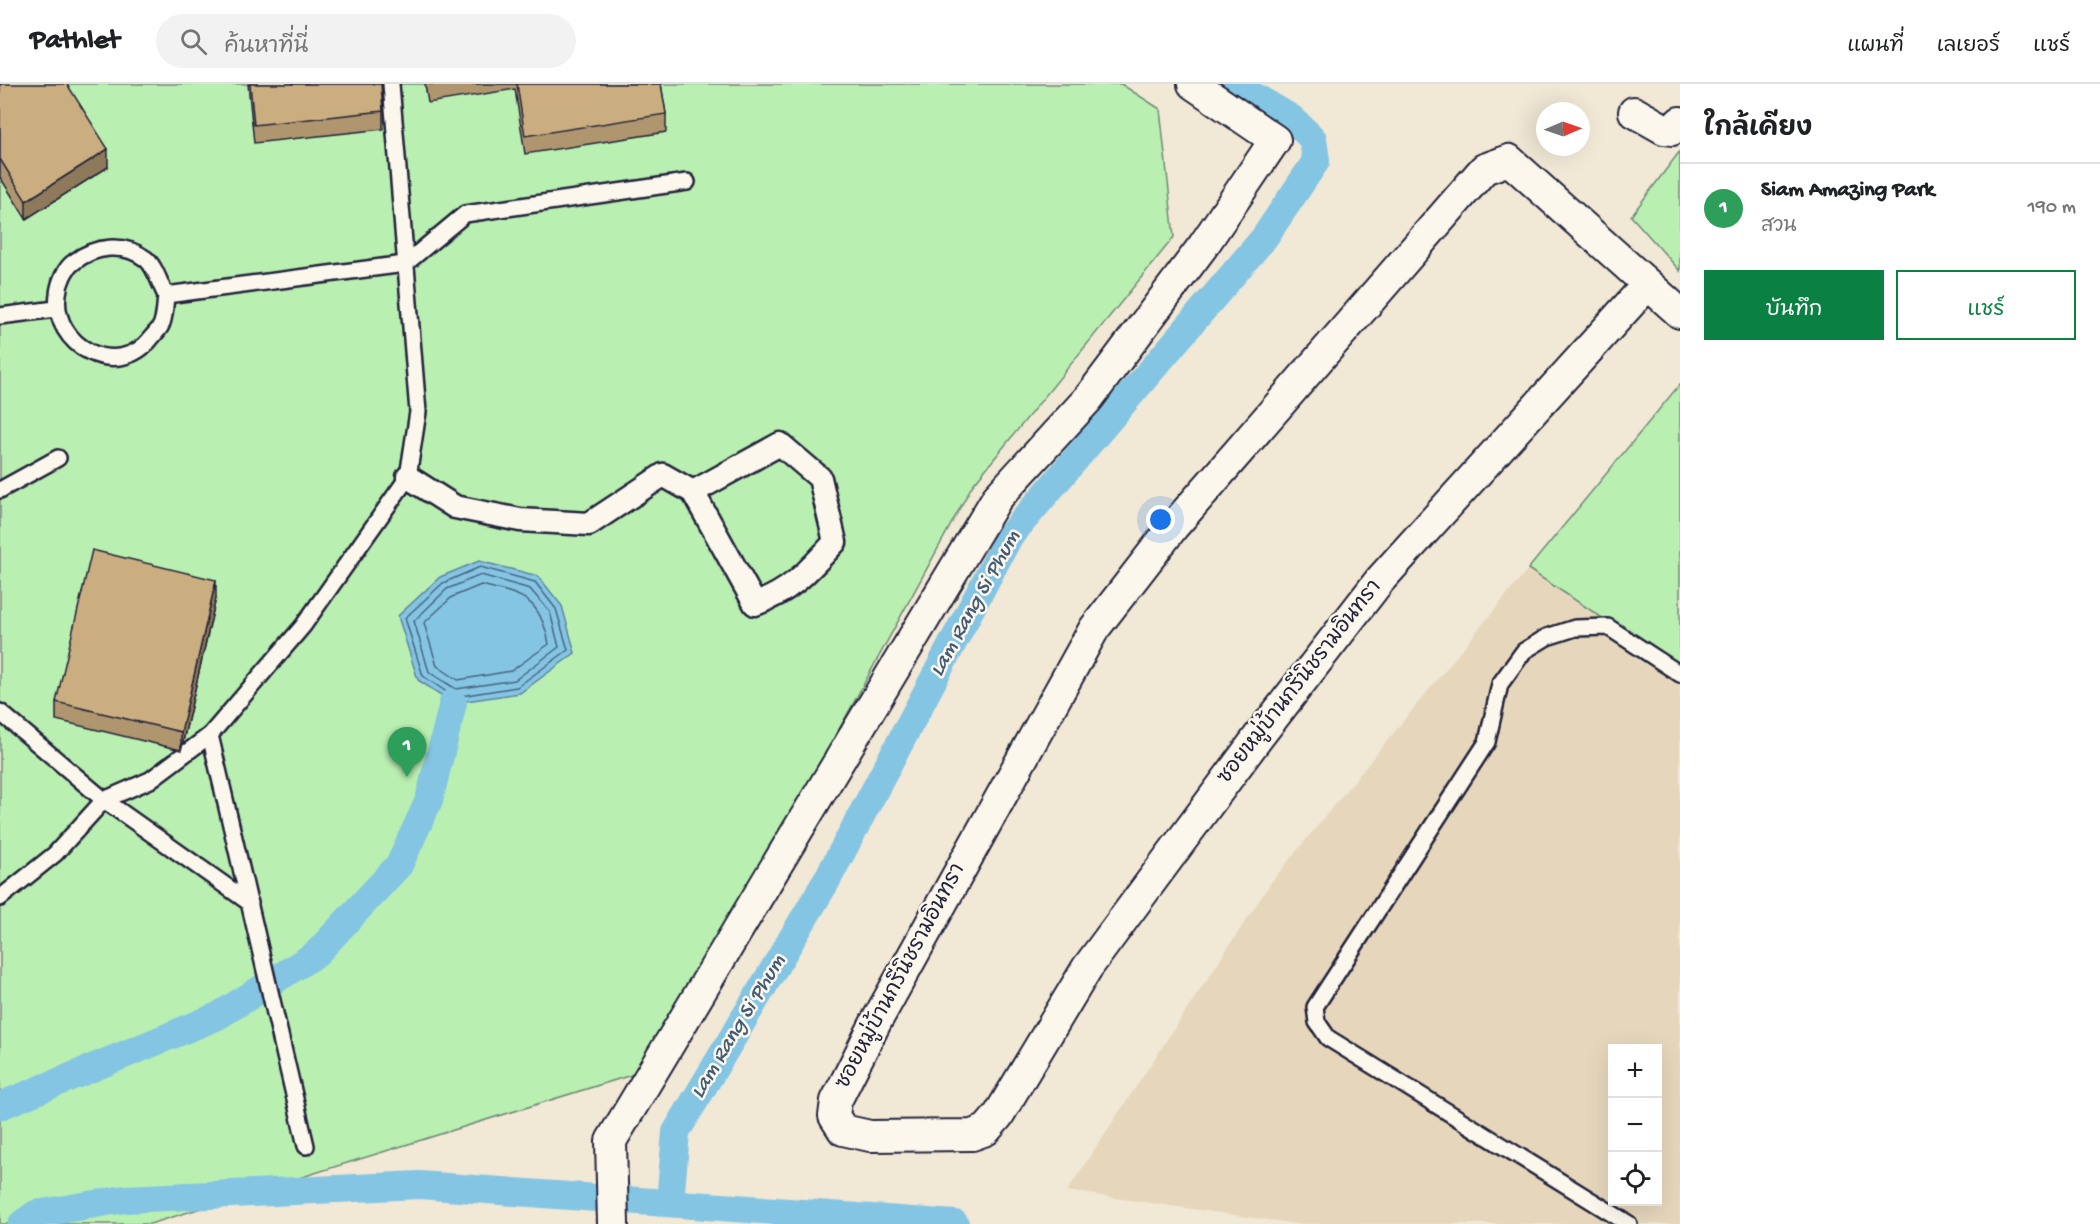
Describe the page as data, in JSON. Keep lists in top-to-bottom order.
{
  "streets": {
    "street": ["ซอยหมู่บ้านกรีนิชรามอินทรา"]
  },
  "water": ["Lam Rang Si Phum"],
  "north": "right",
  "page": {
    "header": "Pathlet",
    "search": "ค้นหาที่นี่",
    "nav": ["แผนที่", "เลเยอร์", "แชร์"],
    "heading": "ใกล้เคียง",
    "list": [
      {
        "mark": "1",
        "name": "Siam Amazing Park",
        "note": "สวน",
        "value": "190 m"
      }
    ],
    "buttons": ["บันทึก", "แชร์"],
    "pins": "1",
    "map_buttons": ["+", "−"]
  }
}
